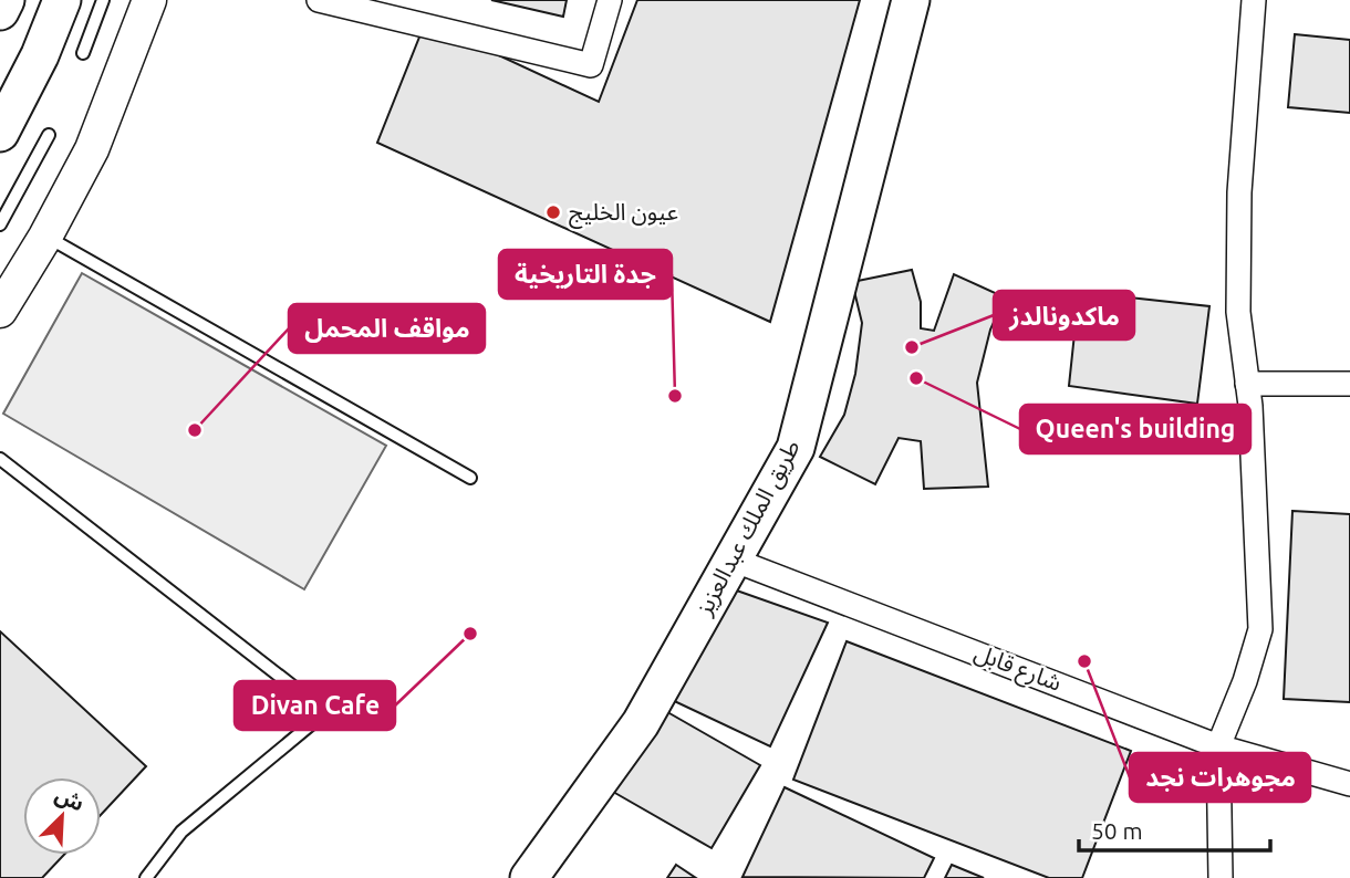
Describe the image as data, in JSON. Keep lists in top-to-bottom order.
{
  "streets": {
    "main road": ["طريق الملك عبدالعزيز"],
    "street": ["شارع قابل"]
  },
  "crossings": [
    ["طريق الملك عبدالعزيز", "شارع قابل"]
  ],
  "places": [
    "عيون الخليج",
    "ماكدونالدز",
    "Queen's building",
    "جدة التاريخية",
    "مواقف المحمل",
    "Divan Cafe",
    "مجوهرات نجد"
  ],
  "scale_bar": "50 m",
  "north": "top right"
}
